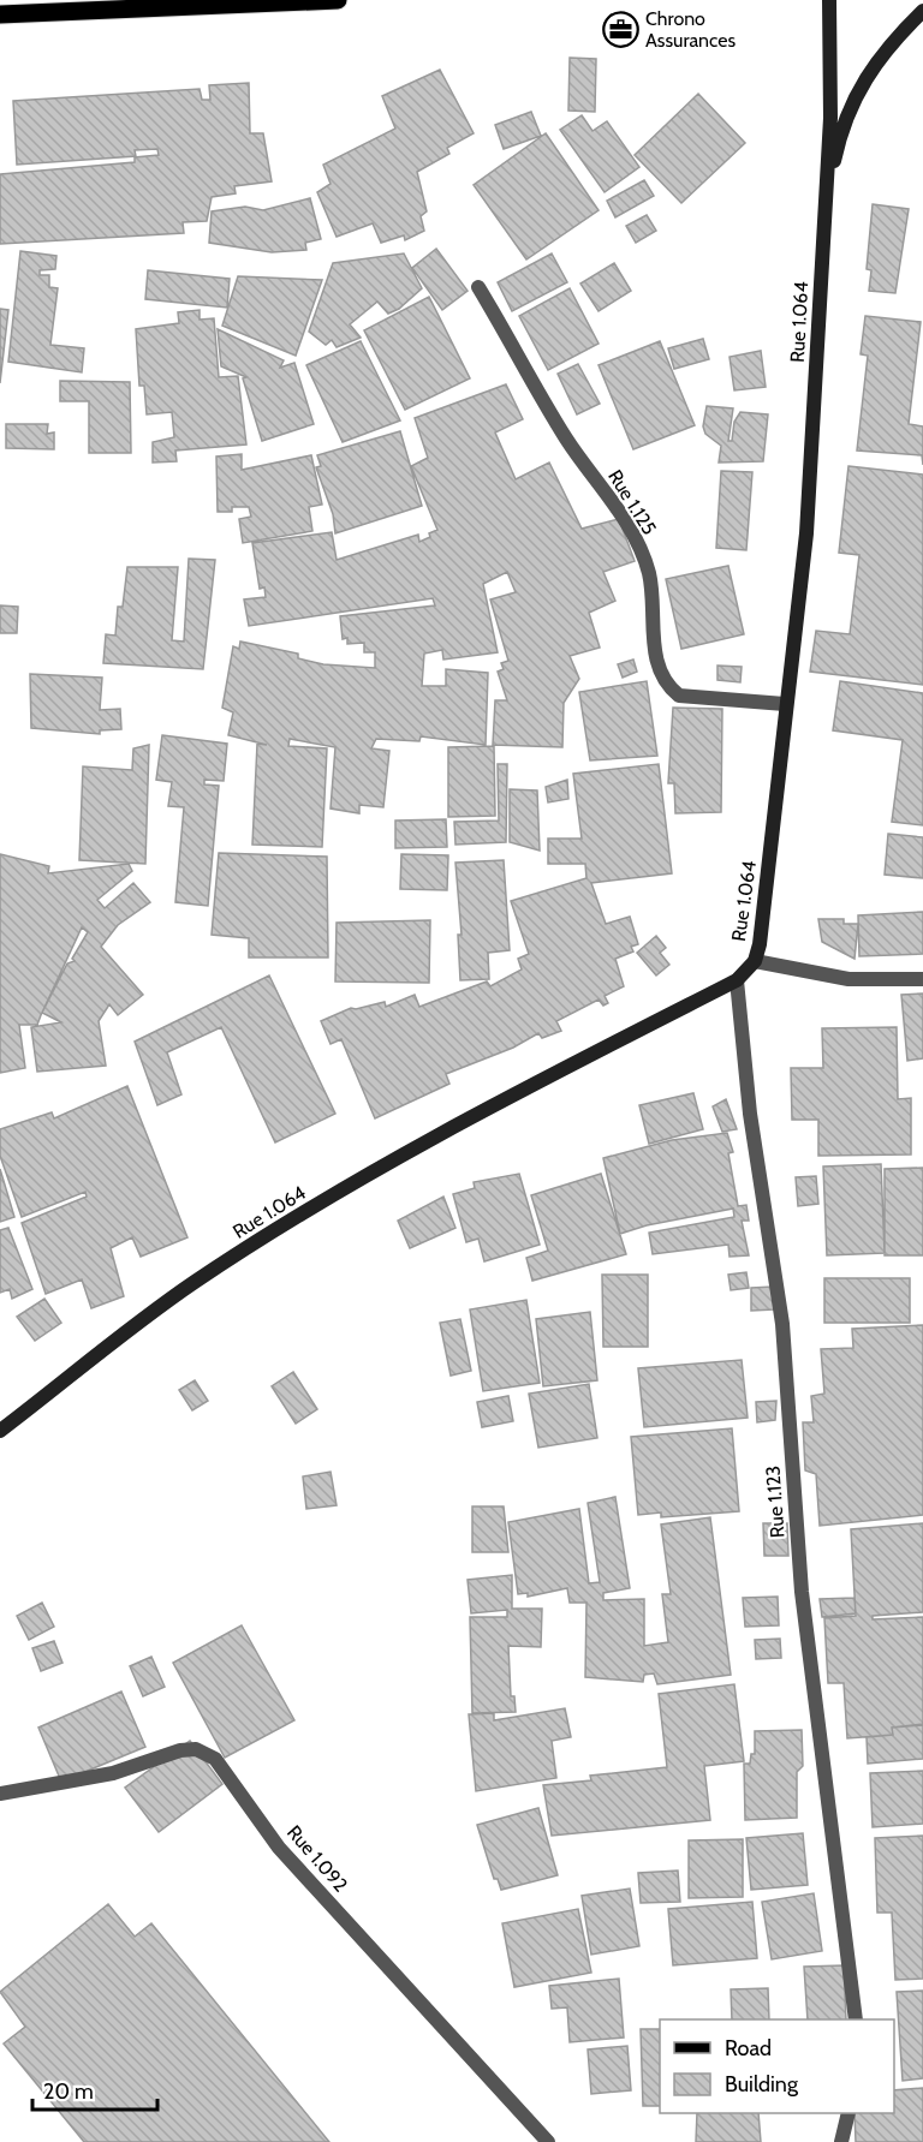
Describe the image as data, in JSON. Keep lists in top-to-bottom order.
{
  "streets": {
    "main road": ["Rue 1.064"],
    "street": ["Rue 1.125", "Rue 1.123", "Rue 1.092"]
  },
  "crossings": [
    ["Rue 1.064", "Rue 1.125"],
    ["Rue 1.064", "Rue 1.123"]
  ],
  "places": {
    "office": ["Chrono Assurances"]
  },
  "legend": ["Road", "Building"],
  "scale_bar": "20 m"
}
